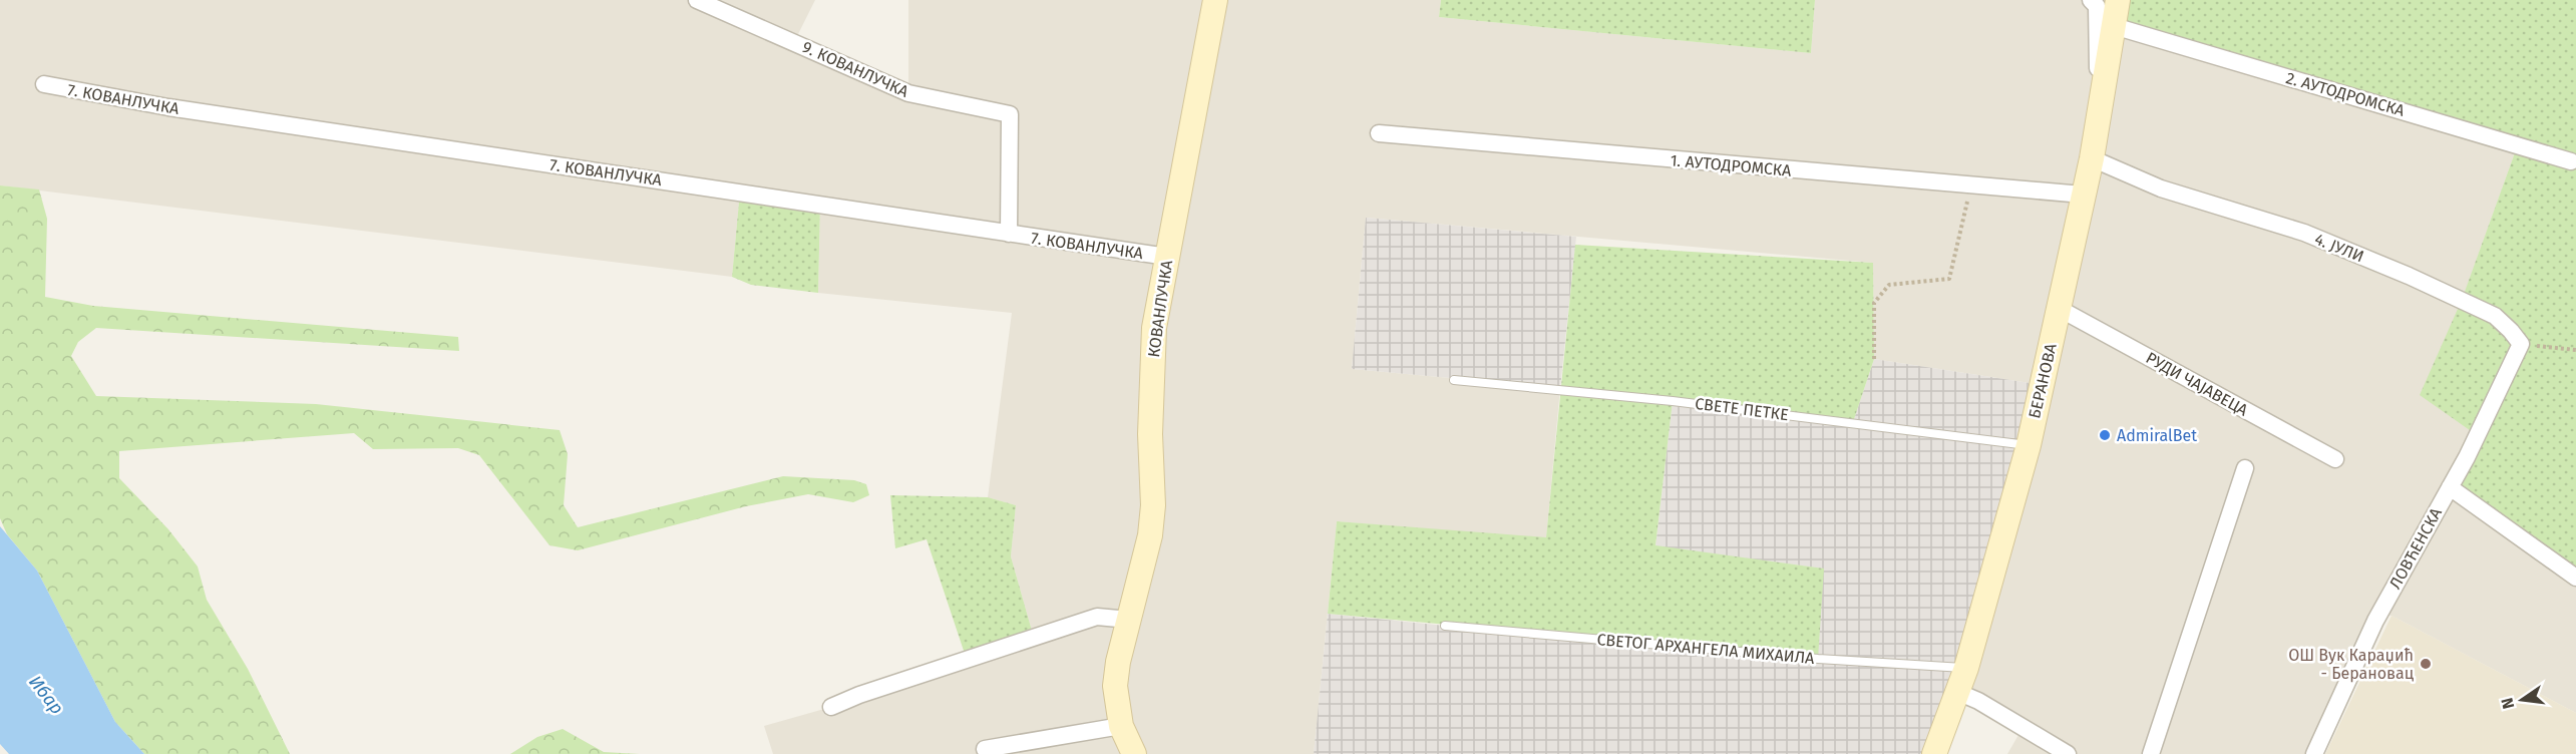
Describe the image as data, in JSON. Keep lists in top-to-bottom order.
{
  "streets": {
    "main road": ["КОВАНЛУЧКА", "БЕРАНОВА"],
    "street": [
      "9. КОВАНЛУЧКА",
      "2. АУТОДРОМСКА",
      "7. КОВАНЛУЧКА",
      "1. АУТОДРОМСКА",
      "4. ЈУЛИ",
      "РУДИ ЧАЈАВЕЦА",
      "ЛОВЋЕНСКА"
    ],
    "lane": ["СВЕТЕ ПЕТКЕ", "СВЕТОГ АРХАНГЕЛА МИХАИЛА"]
  },
  "crossings": [
    ["9. КОВАНЛУЧКА", "7. КОВАНЛУЧКА"],
    ["2. АУТОДРОМСКА", "БЕРАНОВА"],
    ["7. КОВАНЛУЧКА", "КОВАНЛУЧКА"],
    ["1. АУТОДРОМСКА", "БЕРАНОВА"],
    ["4. ЈУЛИ", "БЕРАНОВА"],
    ["4. ЈУЛИ", "ЛОВЋЕНСКА"],
    ["БЕРАНОВА", "РУДИ ЧАЈАВЕЦА"],
    ["БЕРАНОВА", "СВЕТЕ ПЕТКЕ"],
    ["БЕРАНОВА", "СВЕТОГ АРХАНГЕЛА МИХАИЛА"]
  ],
  "water": ["Ибар"],
  "places": ["AdmiralBet", "ОШ Вук Караџић - Берановац"],
  "north": "left"
}
